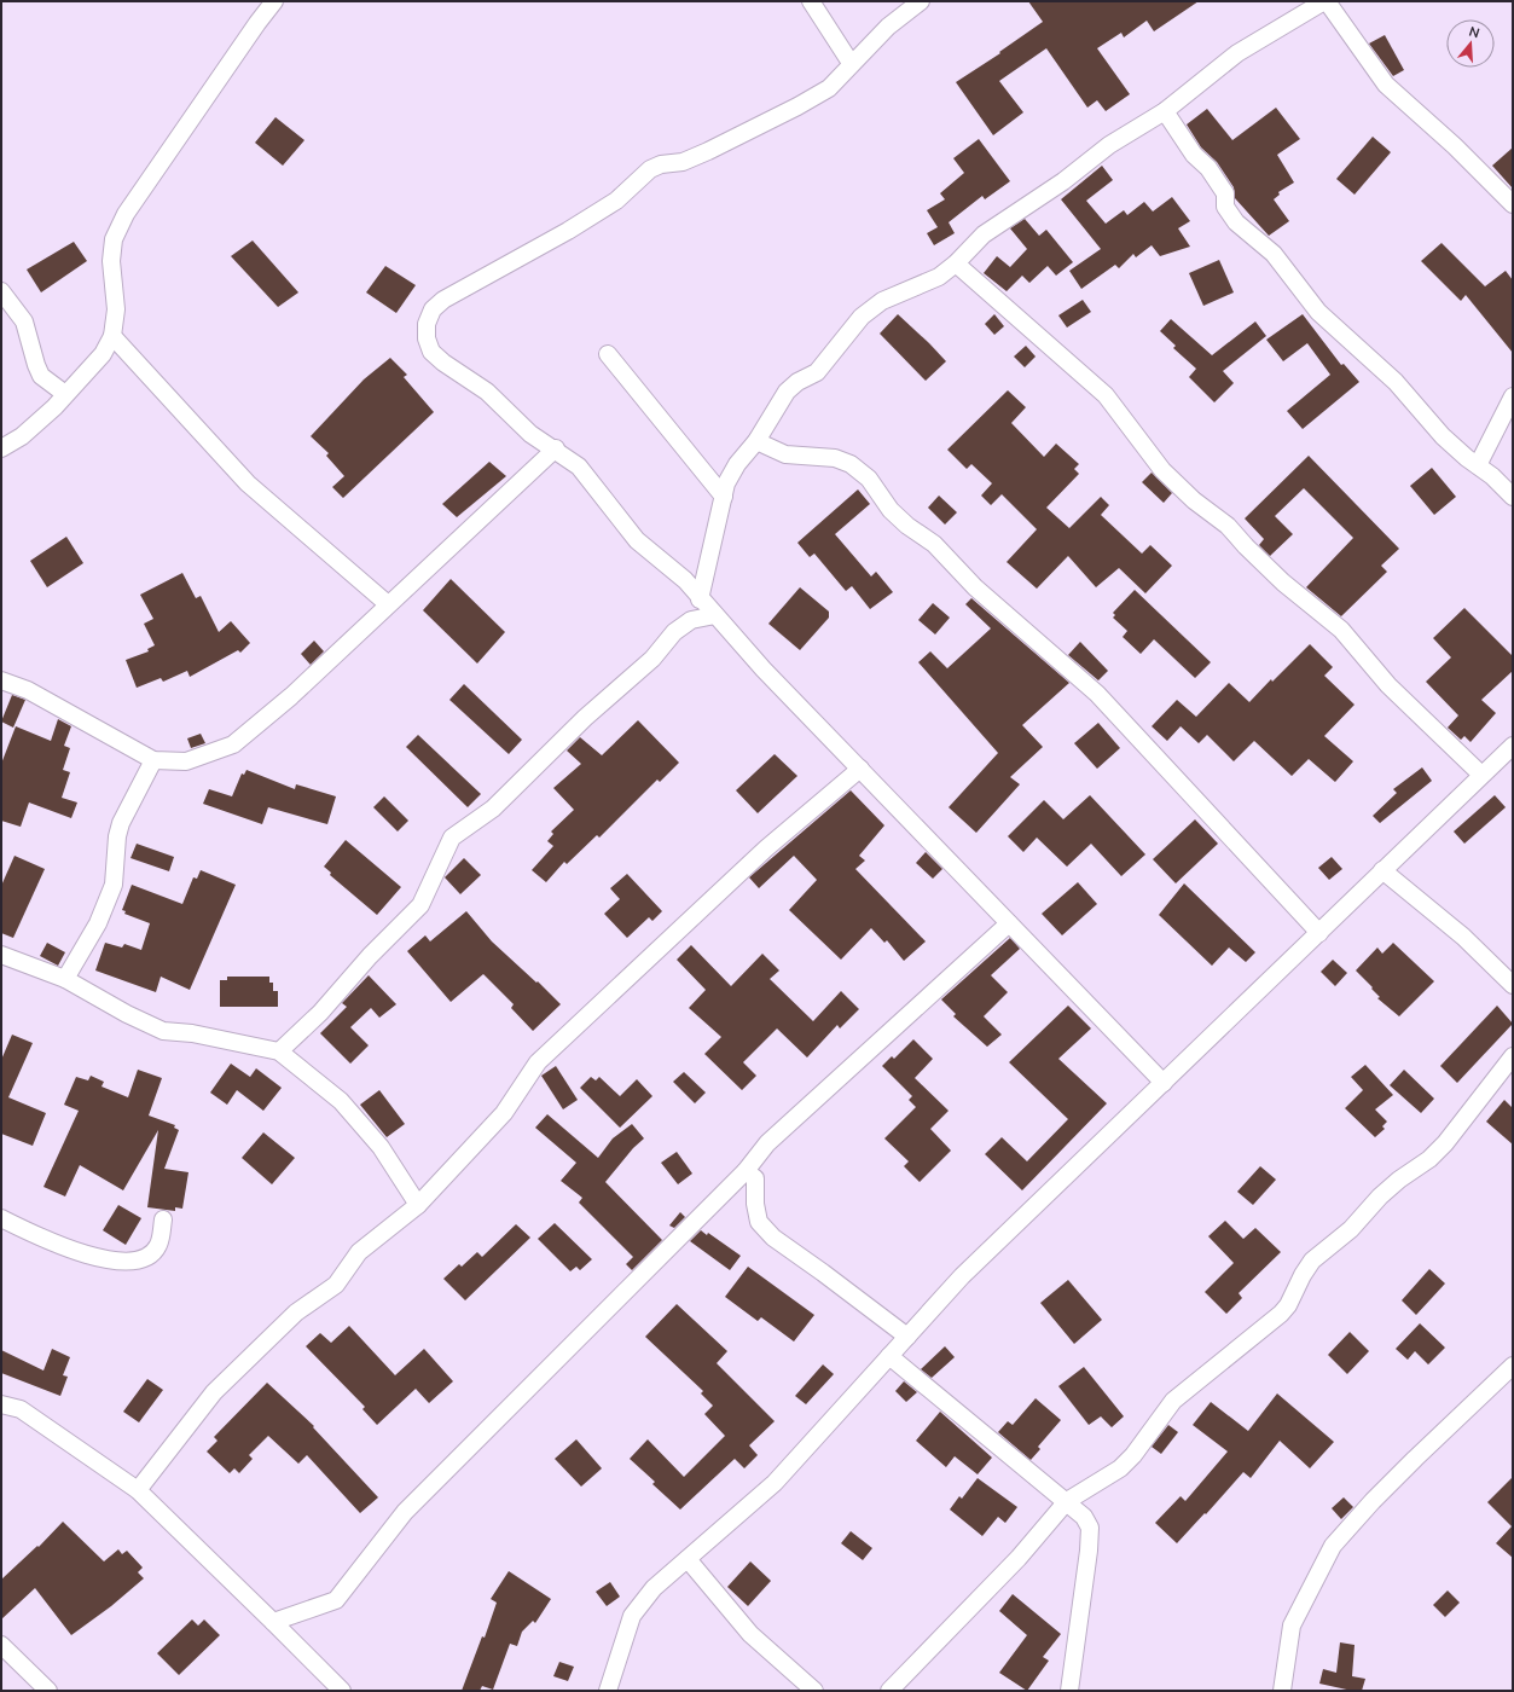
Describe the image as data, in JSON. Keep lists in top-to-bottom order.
{
  "north": "top"
}
